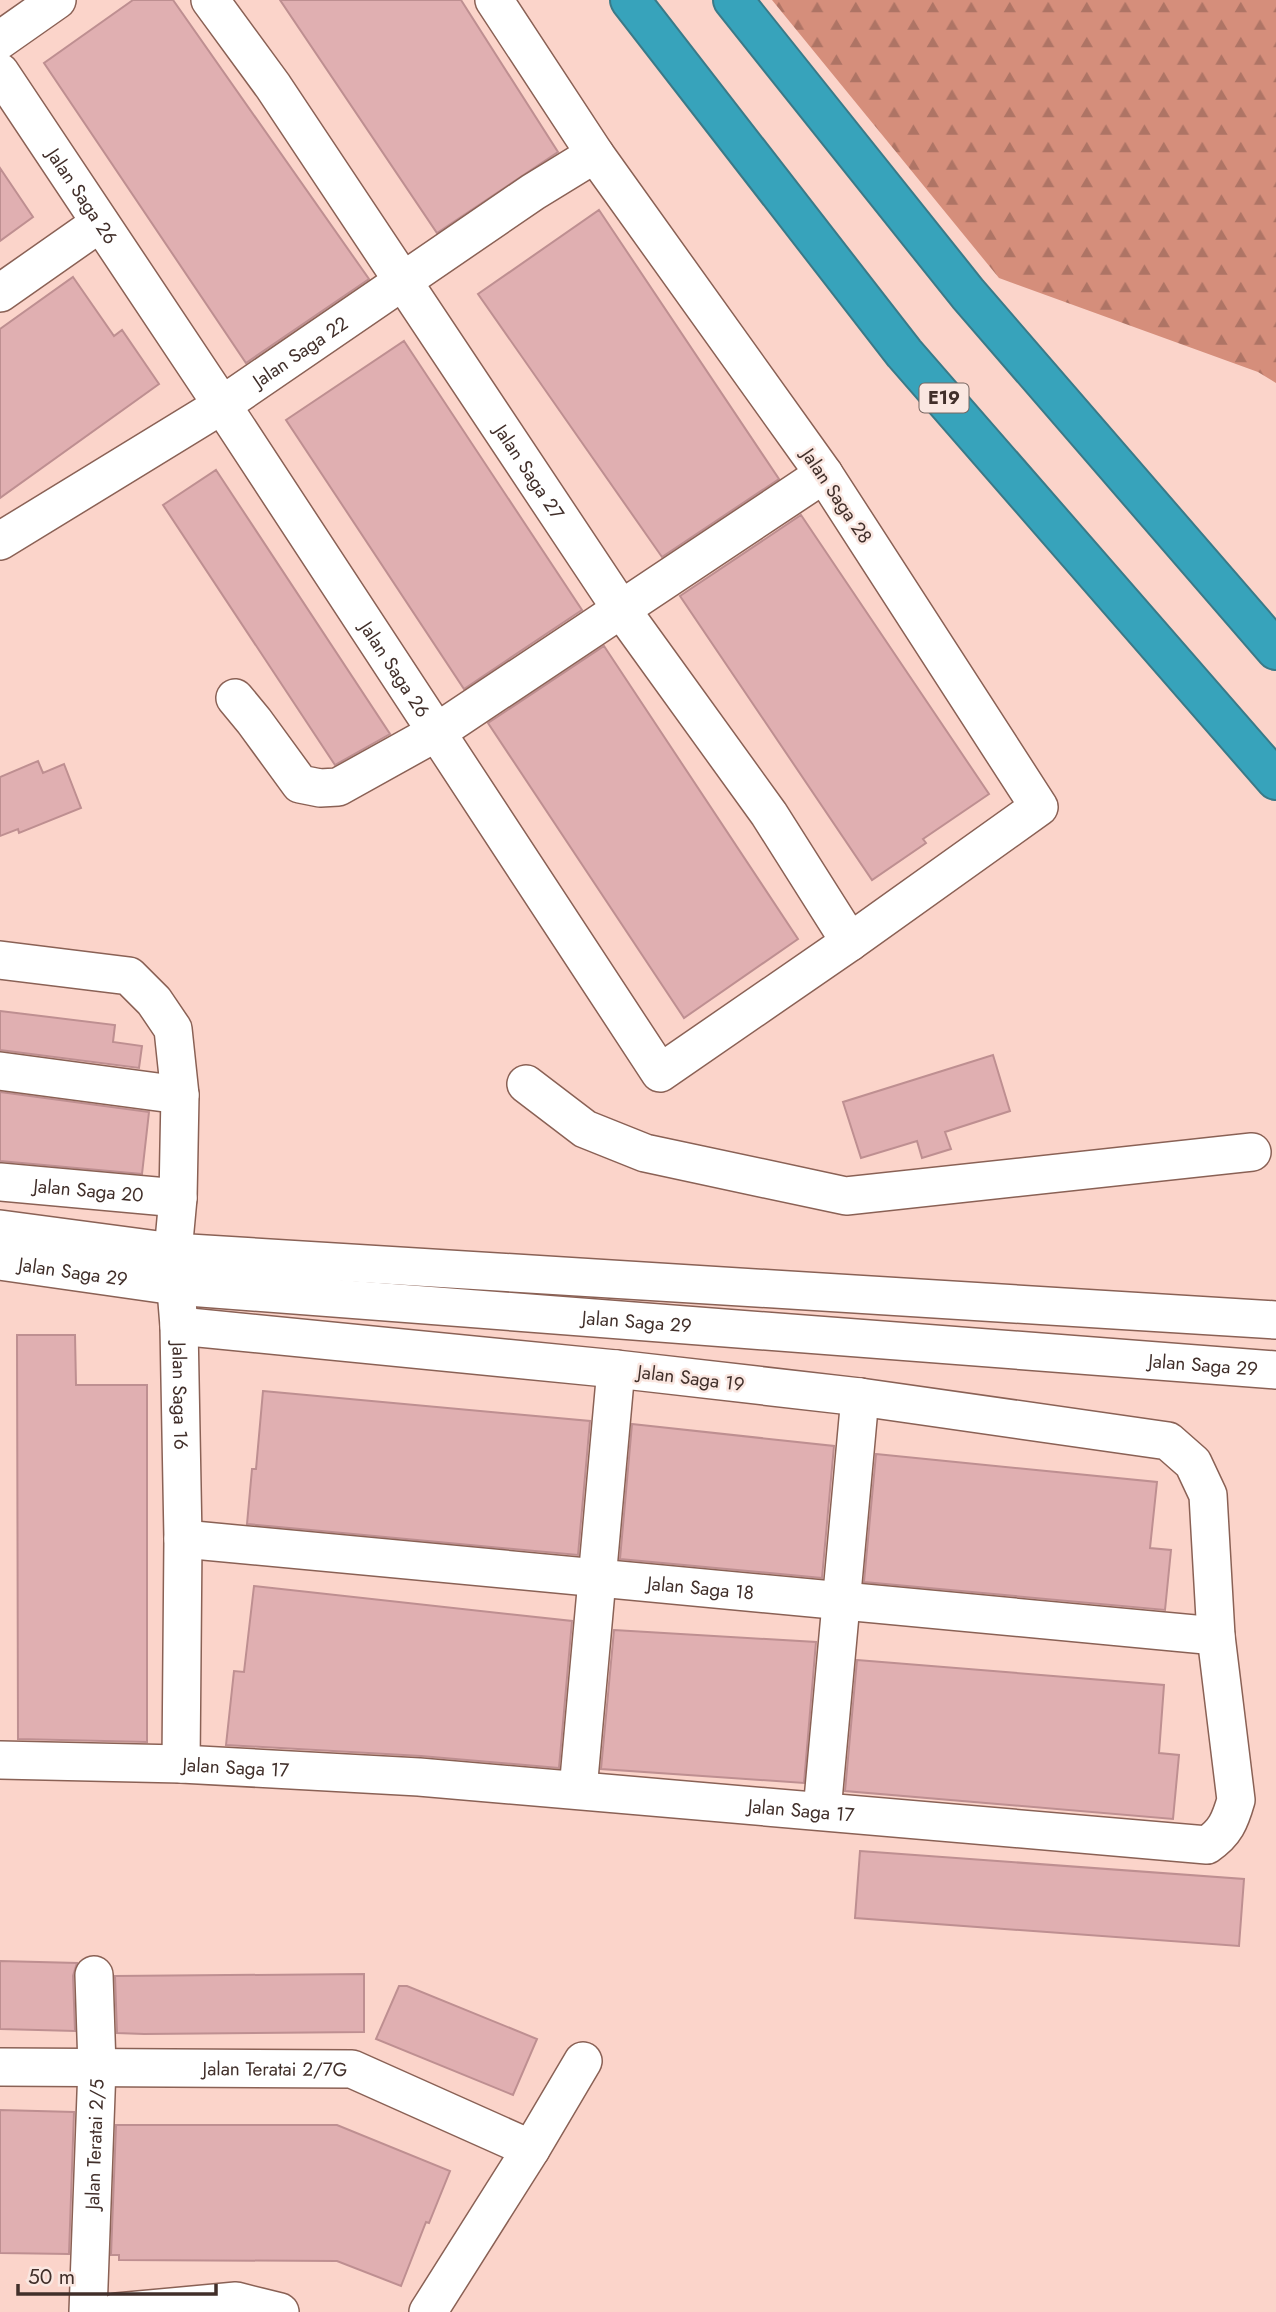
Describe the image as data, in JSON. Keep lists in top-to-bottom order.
{
  "streets": {
    "highway": ["E19"],
    "street": [
      "Jalan Saga 26",
      "Jalan Saga 22",
      "Jalan Saga 27",
      "Jalan Saga 28",
      "Jalan Saga 20",
      "Jalan Saga 29",
      "Jalan Saga 19",
      "Jalan Saga 16",
      "Jalan Saga 18",
      "Jalan Saga 17",
      "Jalan Teratai 2/7G",
      "Jalan Teratai 2/5"
    ]
  },
  "crossings": [
    ["Jalan Saga 26", "Jalan Saga 22"],
    ["Jalan Saga 26", "Jalan Saga 27"],
    ["Jalan Saga 26", "Jalan Saga 28"],
    ["Jalan Saga 22", "Jalan Saga 27"],
    ["Jalan Saga 22", "Jalan Saga 28"],
    ["Jalan Saga 27", "Jalan Saga 28"],
    ["Jalan Saga 20", "Jalan Saga 16"],
    ["Jalan Saga 29", "Jalan Saga 16"],
    ["Jalan Saga 19", "Jalan Saga 16"],
    ["Jalan Saga 19", "Jalan Saga 17"],
    ["Jalan Saga 16", "Jalan Saga 18"],
    ["Jalan Saga 16", "Jalan Saga 17"],
    ["Jalan Saga 18", "Jalan Saga 17"],
    ["Jalan Teratai 2/7G", "Jalan Teratai 2/5"]
  ],
  "scale_bar": "50 m"
}
